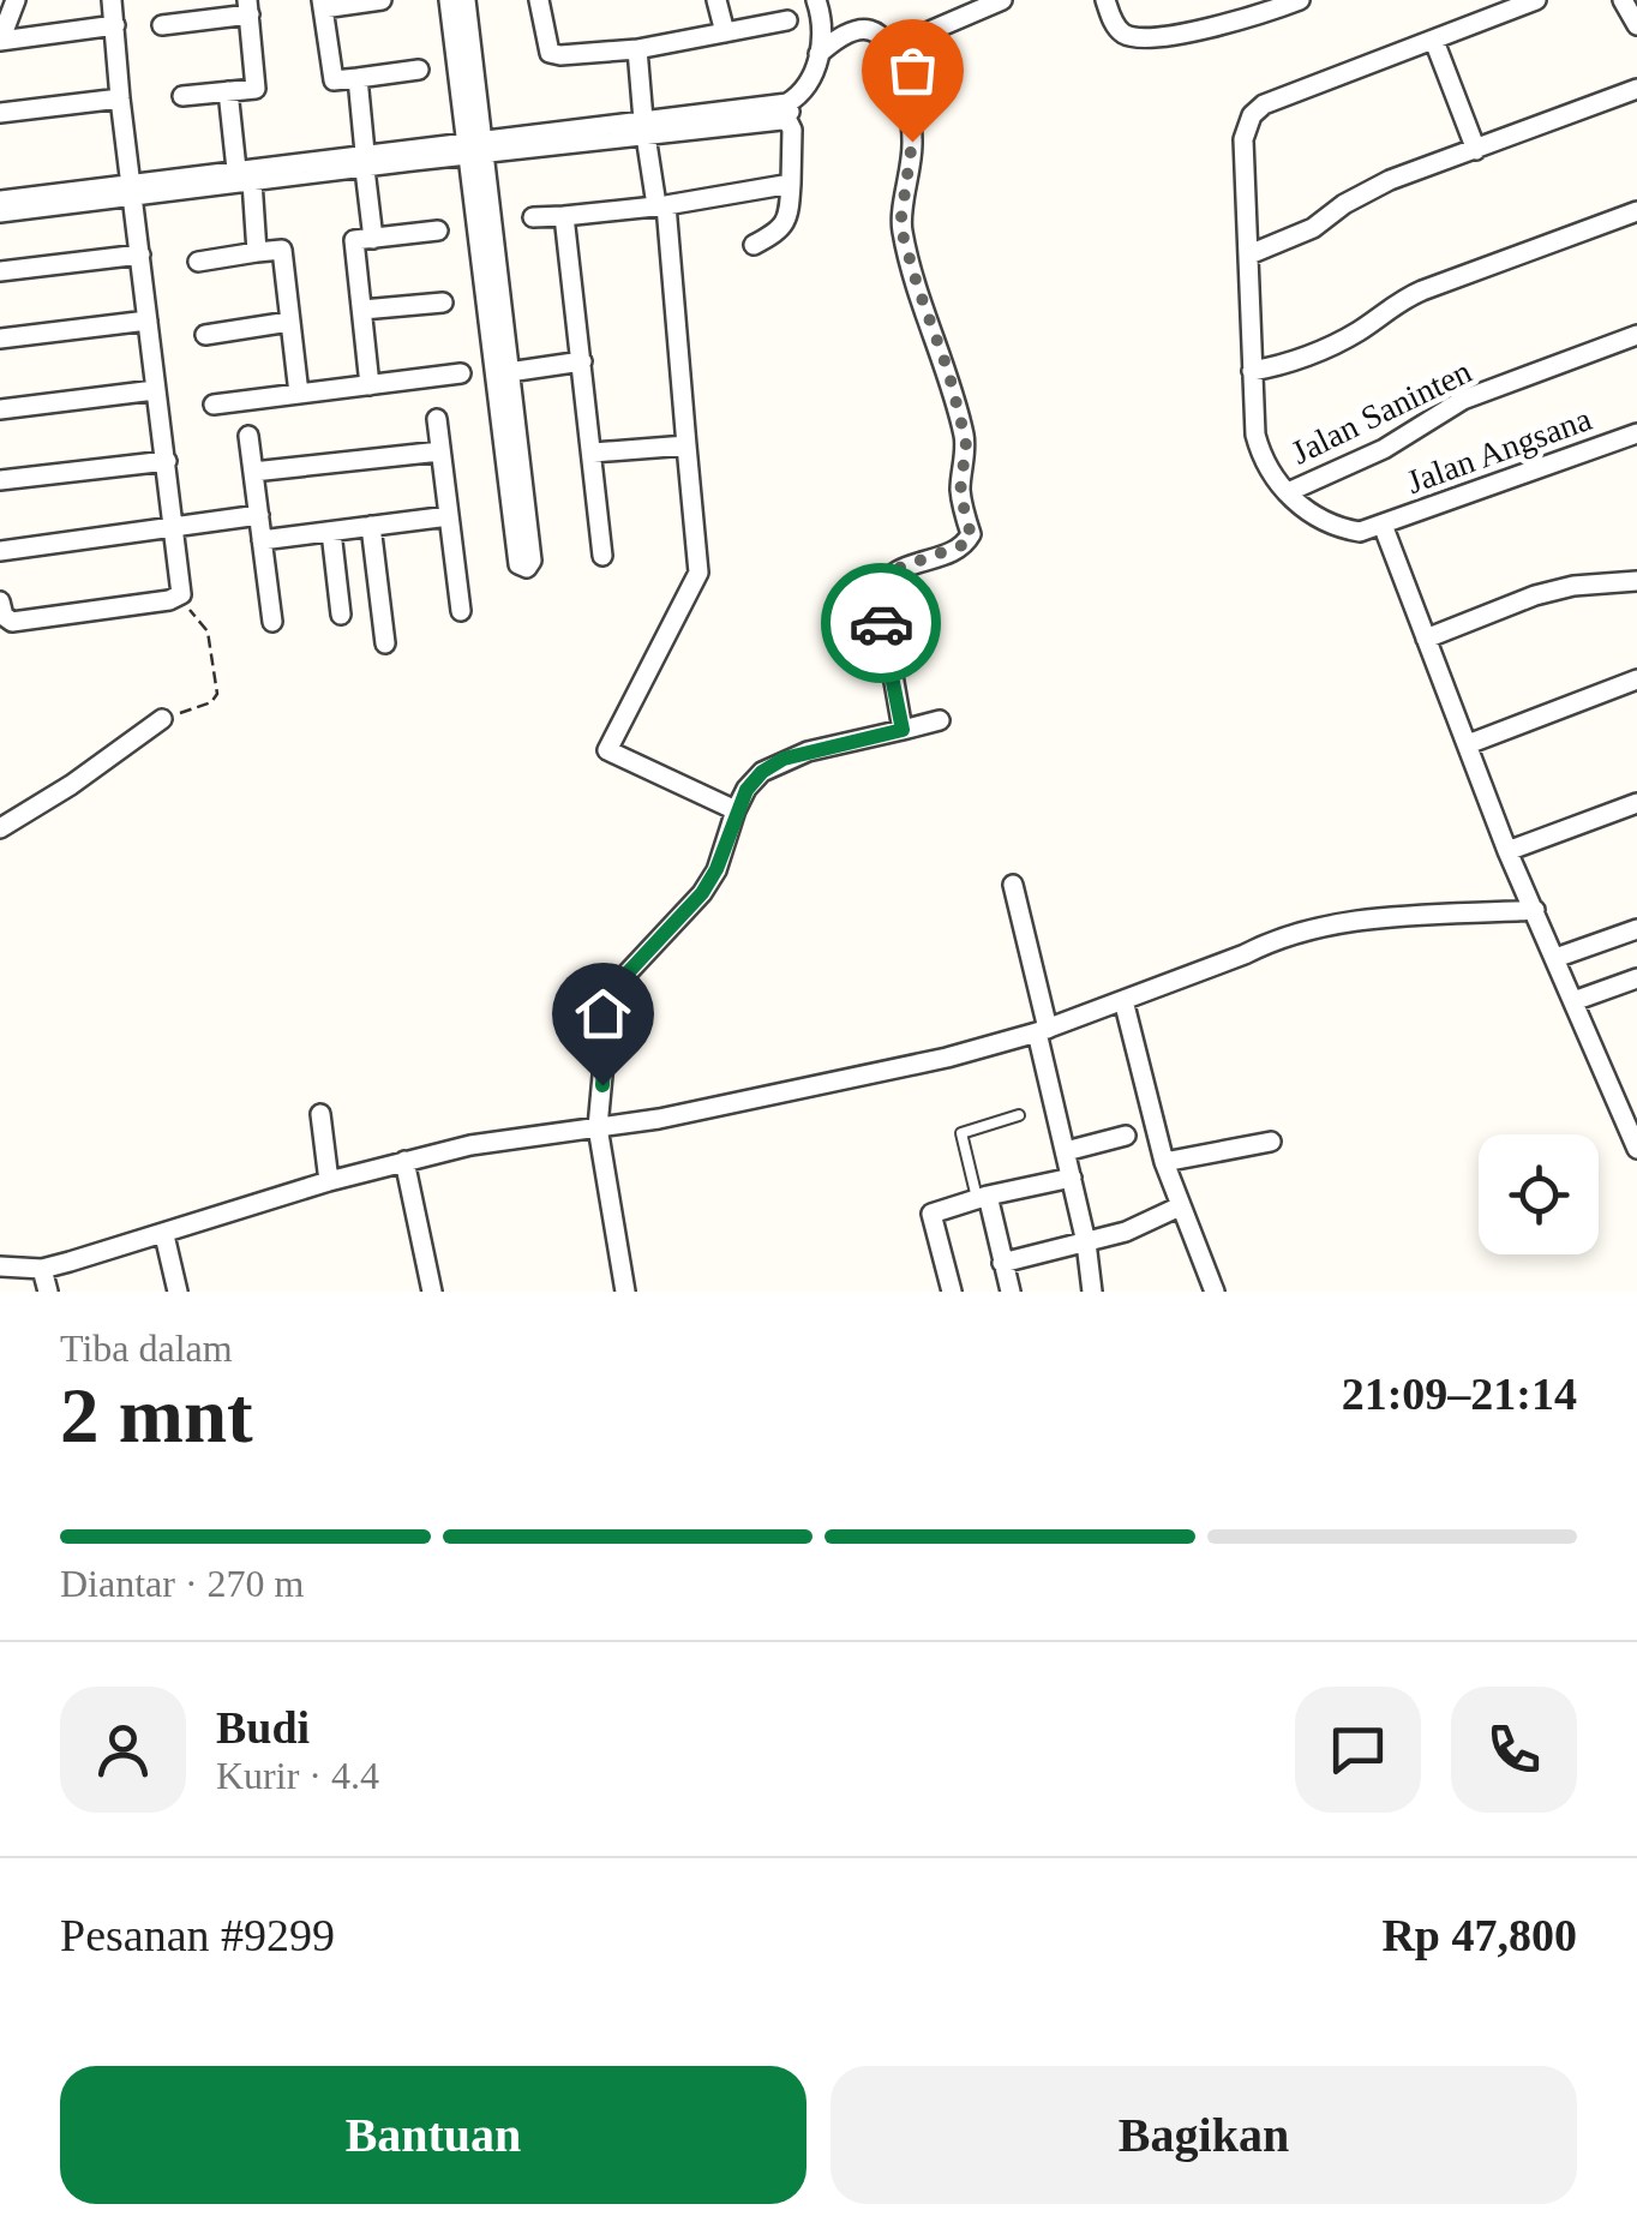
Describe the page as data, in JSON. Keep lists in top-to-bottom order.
{
  "streets": {
    "street": ["Jalan Saninten", "Jalan Angsana"]
  },
  "page": {
    "heading": ["2 mnt", "Tiba dalam", "21:09–21:14"],
    "panel": [
      "Budi",
      "Kurir · 4.4",
      "Pesanan #9299",
      "Rp 47,800"
    ],
    "bar": "Diantar · 270 m",
    "buttons": ["Bantuan", "Bagikan"]
  }
}
